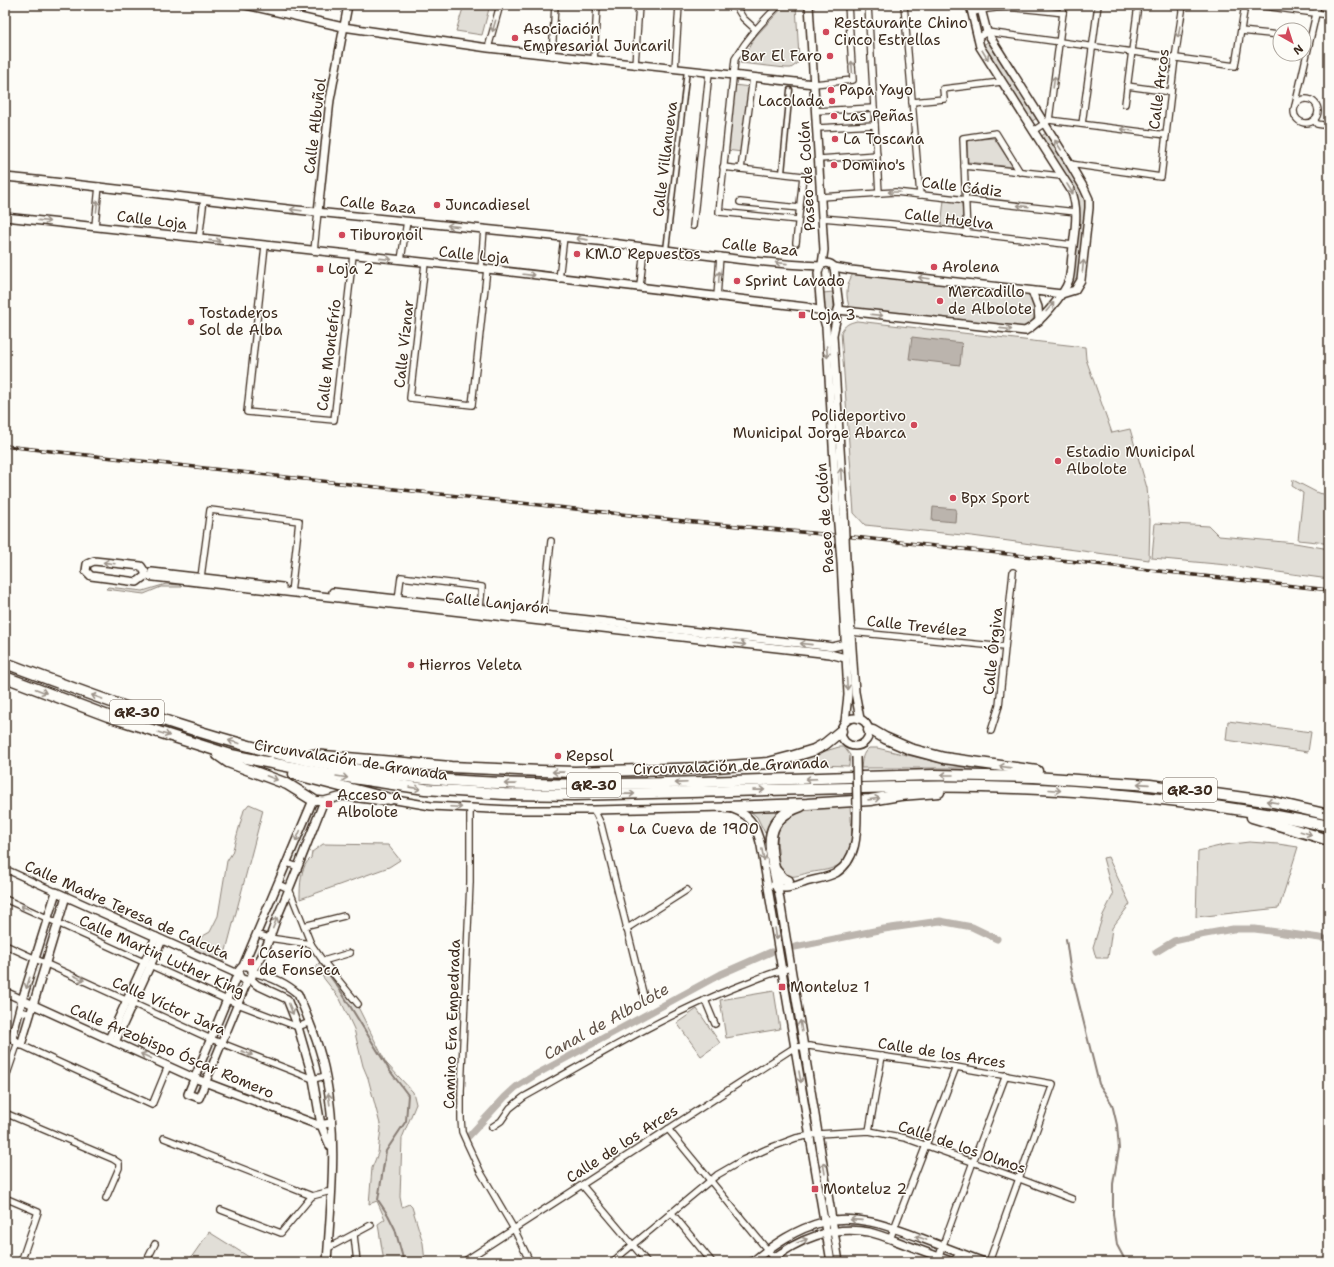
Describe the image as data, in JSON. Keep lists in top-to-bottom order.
{
  "streets": {
    "highway": ["GR-30", "Circunvalación de Granada"],
    "street": [
      "Calle Arcos",
      "Calle Albuñol",
      "Calle Villanueva",
      "Paseo de Colón",
      "Calle Cádiz",
      "Calle Baza",
      "Calle Huelva",
      "Calle Loja",
      "Calle Víznar",
      "Calle Montefrío",
      "Calle Lanjarón",
      "Calle Trevélez",
      "Calle Órgiva",
      "Calle Madre Teresa de Calcuta",
      "Calle Martin Luther King",
      "Calle Víctor Jara",
      "Camino Era Empedrada",
      "Calle Arzobispo Óscar Romero",
      "Calle de los Arces",
      "Calle de los Olmos"
    ]
  },
  "crossings": [
    ["Calle Albuñol", "Calle Baza"],
    ["Calle Albuñol", "Calle Loja"],
    ["Calle Villanueva", "Calle Baza"],
    ["Paseo de Colón", "Calle Cádiz"],
    ["Paseo de Colón", "Calle Baza"],
    ["Paseo de Colón", "Calle Huelva"],
    ["Paseo de Colón", "Calle Loja"],
    ["Paseo de Colón", "Calle Lanjarón"],
    ["Paseo de Colón", "Calle Trevélez"],
    ["Calle Baza", "Calle Loja"],
    ["Calle Loja", "Calle Víznar"],
    ["Calle Loja", "Calle Montefrío"],
    ["Calle Trevélez", "Calle Órgiva"],
    ["Camino Era Empedrada", "Calle de los Arces"],
    ["Calle de los Arces", "Calle de los Olmos"]
  ],
  "one_way": ["Calle Baza", "Calle Loja", "Calle Víctor Jara"],
  "water": ["Canal de Albolote"],
  "places": {
    "other": [
      "Restaurante Chino Cinco Estrellas",
      "Asociación Empresarial Juncaril",
      "Bar El Faro",
      "Papa Yayo",
      "Lacolada",
      "Las Peñas",
      "La Toscana",
      "Domino's",
      "Juncadiesel",
      "Tiburonoil",
      "KM.0 Repuestos",
      "Arolena",
      "Sprint Lavado",
      "Mercadillo de Albolote",
      "Tostaderos Sol de Alba",
      "Polideportivo Municipal Jorge Abarca",
      "Estadio Municipal Albolote",
      "Bpx Sport",
      "Hierros Veleta",
      "Repsol",
      "La Cueva de 1900"
    ],
    "transit": [
      "Loja 2",
      "Loja 3",
      "Acceso a Albolote",
      "Caserío de Fonseca",
      "Monteluz 1",
      "Monteluz 2"
    ]
  },
  "north": "bottom right"
}
